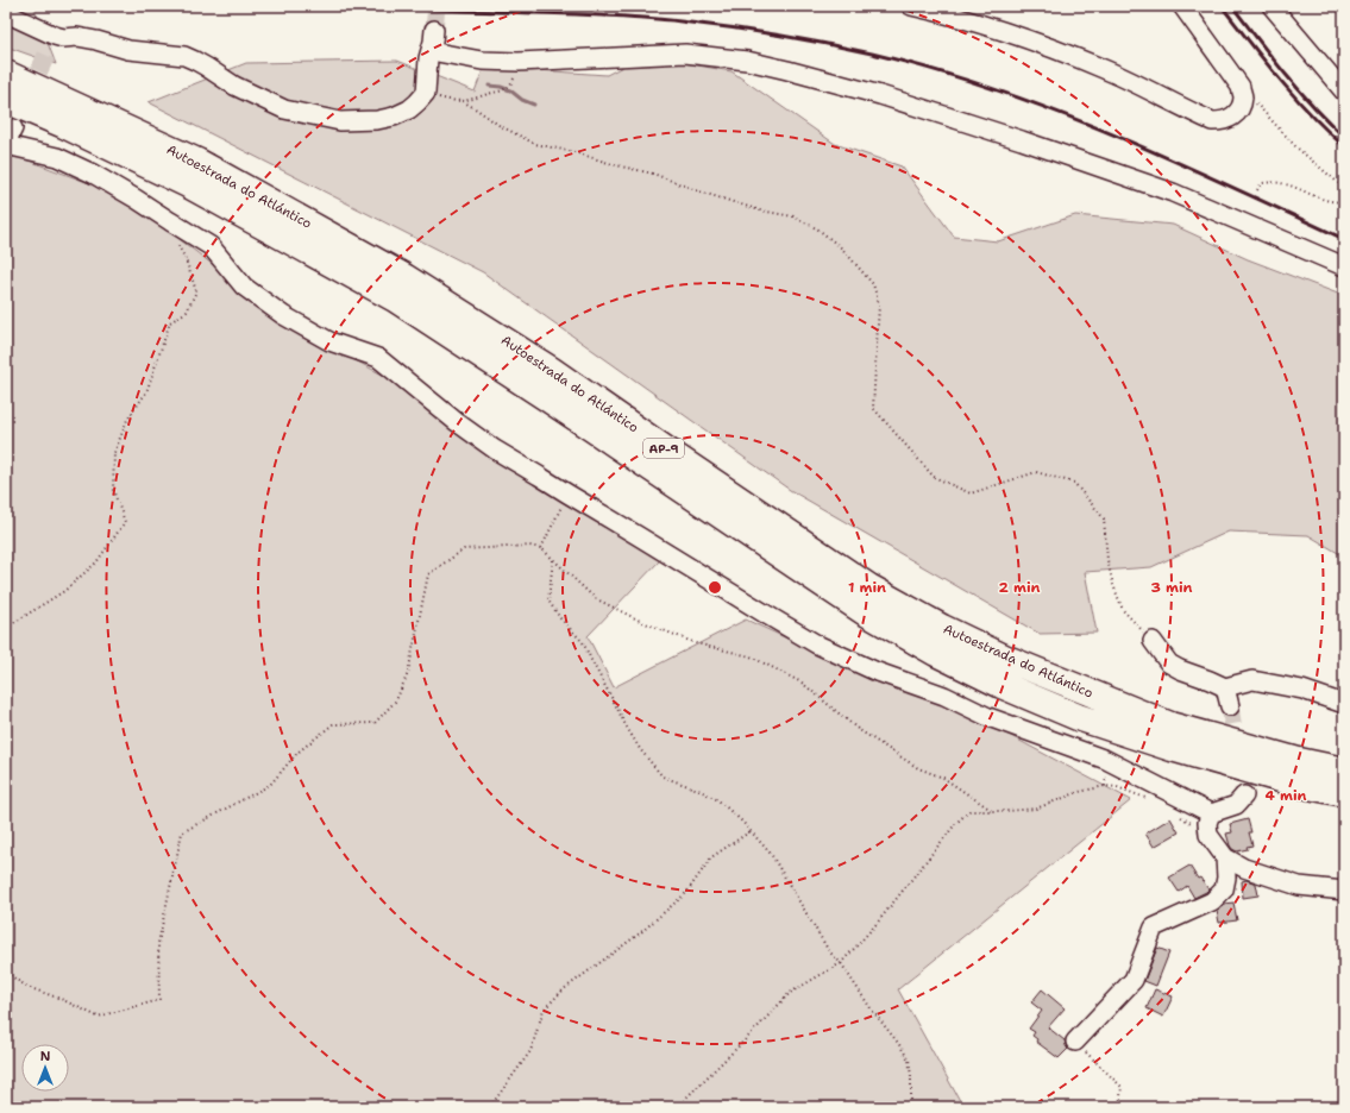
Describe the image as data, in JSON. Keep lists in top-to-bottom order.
{
  "streets": {
    "highway": ["Autoestrada do Atlántico", "AP-9"]
  },
  "north": "top",
  "rings": [
    "1 min",
    "2 min",
    "3 min",
    "4 min"
  ]
}
